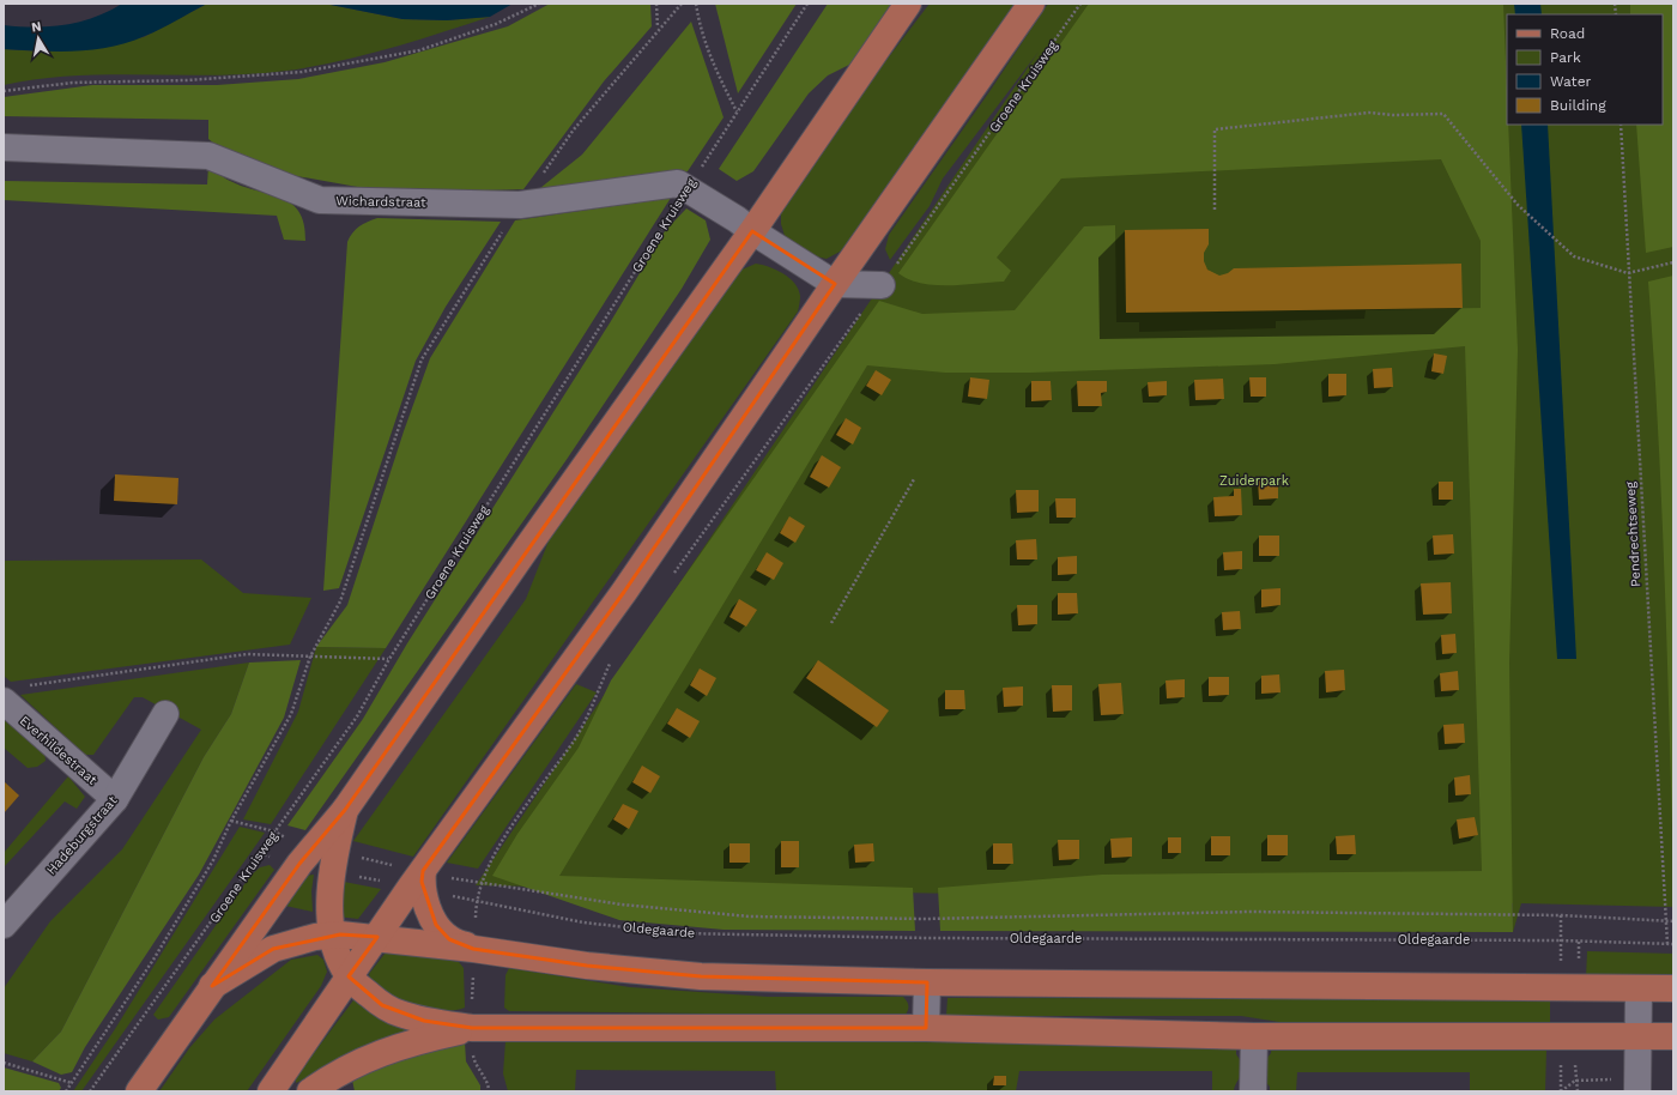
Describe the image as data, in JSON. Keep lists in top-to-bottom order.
{
  "streets": {
    "street": ["Wichardstraat", "Everhildestraat", "Hadeburgstraat"],
    "path": ["Groene Kruisweg", "Pendrechtseweg", "Oldegaarde"]
  },
  "crossings": [
    ["Groene Kruisweg", "Wichardstraat"],
    ["Pendrechtseweg", "Oldegaarde"],
    ["Everhildestraat", "Hadeburgstraat"]
  ],
  "parks": ["Zuiderpark"],
  "legend": [
    "Road",
    "Park",
    "Water",
    "Building"
  ],
  "north": "top"
}
